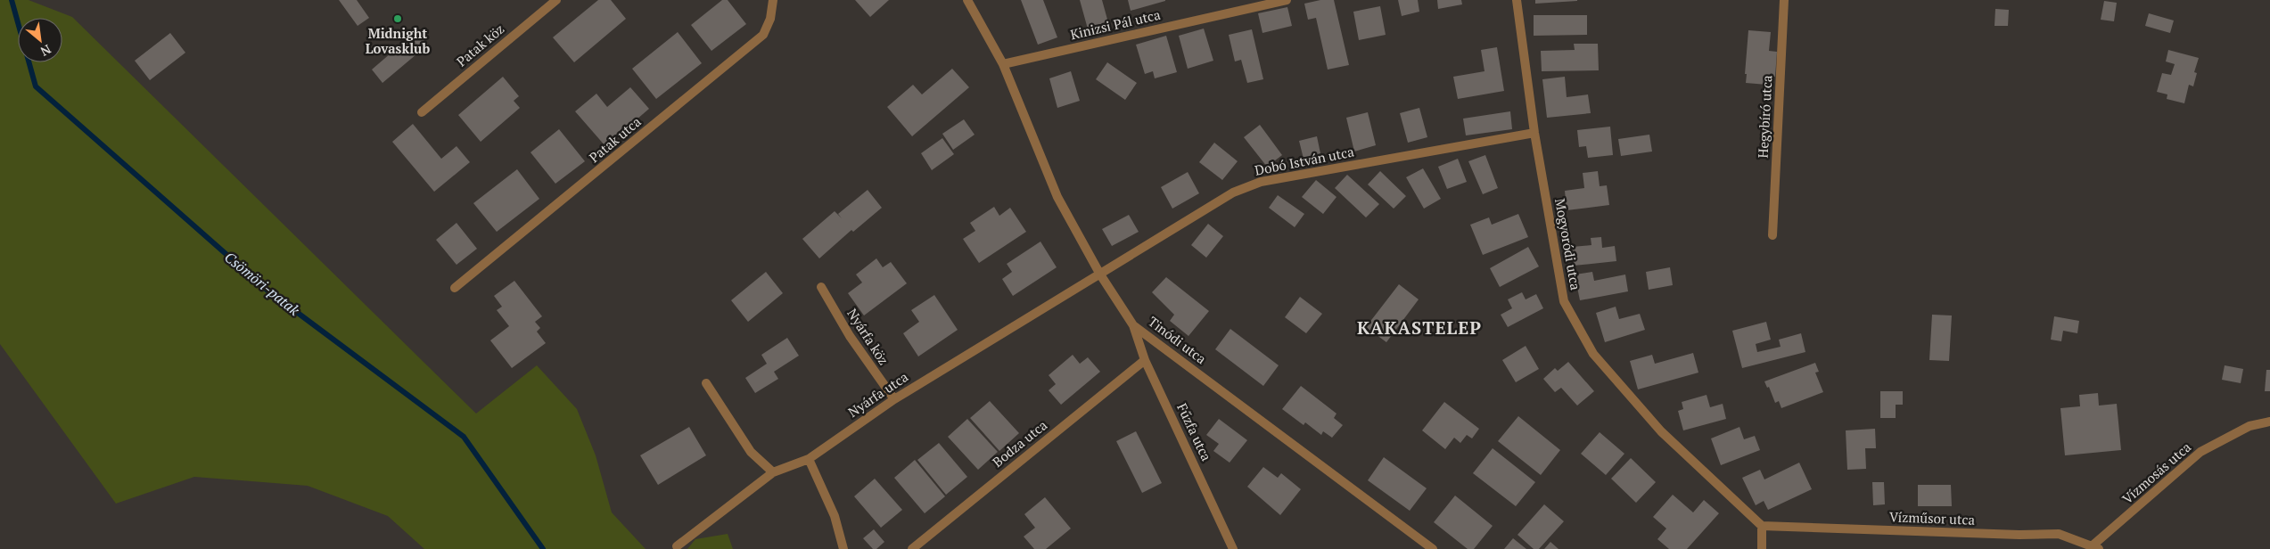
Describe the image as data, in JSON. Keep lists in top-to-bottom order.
{
  "streets": {
    "street": [
      "Kinizsi Pál utca",
      "Patak köz",
      "Hegybíró utca",
      "Patak utca",
      "Dobó István utca",
      "Mogyoródi utca",
      "Nyárfa köz",
      "Tinódi utca",
      "Nyárfa utca",
      "Fűzfa utca",
      "Bodza utca",
      "Vízmosás utca",
      "Vízműsor utca"
    ]
  },
  "crossings": [
    ["Kinizsi Pál utca", "Tinódi utca"],
    ["Dobó István utca", "Mogyoródi utca"],
    ["Dobó István utca", "Tinódi utca"],
    ["Dobó István utca", "Nyárfa utca"],
    ["Mogyoródi utca", "Vízműsor utca"],
    ["Nyárfa köz", "Nyárfa utca"],
    ["Tinódi utca", "Nyárfa utca"],
    ["Tinódi utca", "Fűzfa utca"],
    ["Fűzfa utca", "Bodza utca"],
    ["Vízmosás utca", "Vízműsor utca"]
  ],
  "districts": ["KAKASTELEP"],
  "water": ["Csömöri-patak"],
  "places": ["Midnight Lovasklub"],
  "north": "bottom right"
}
